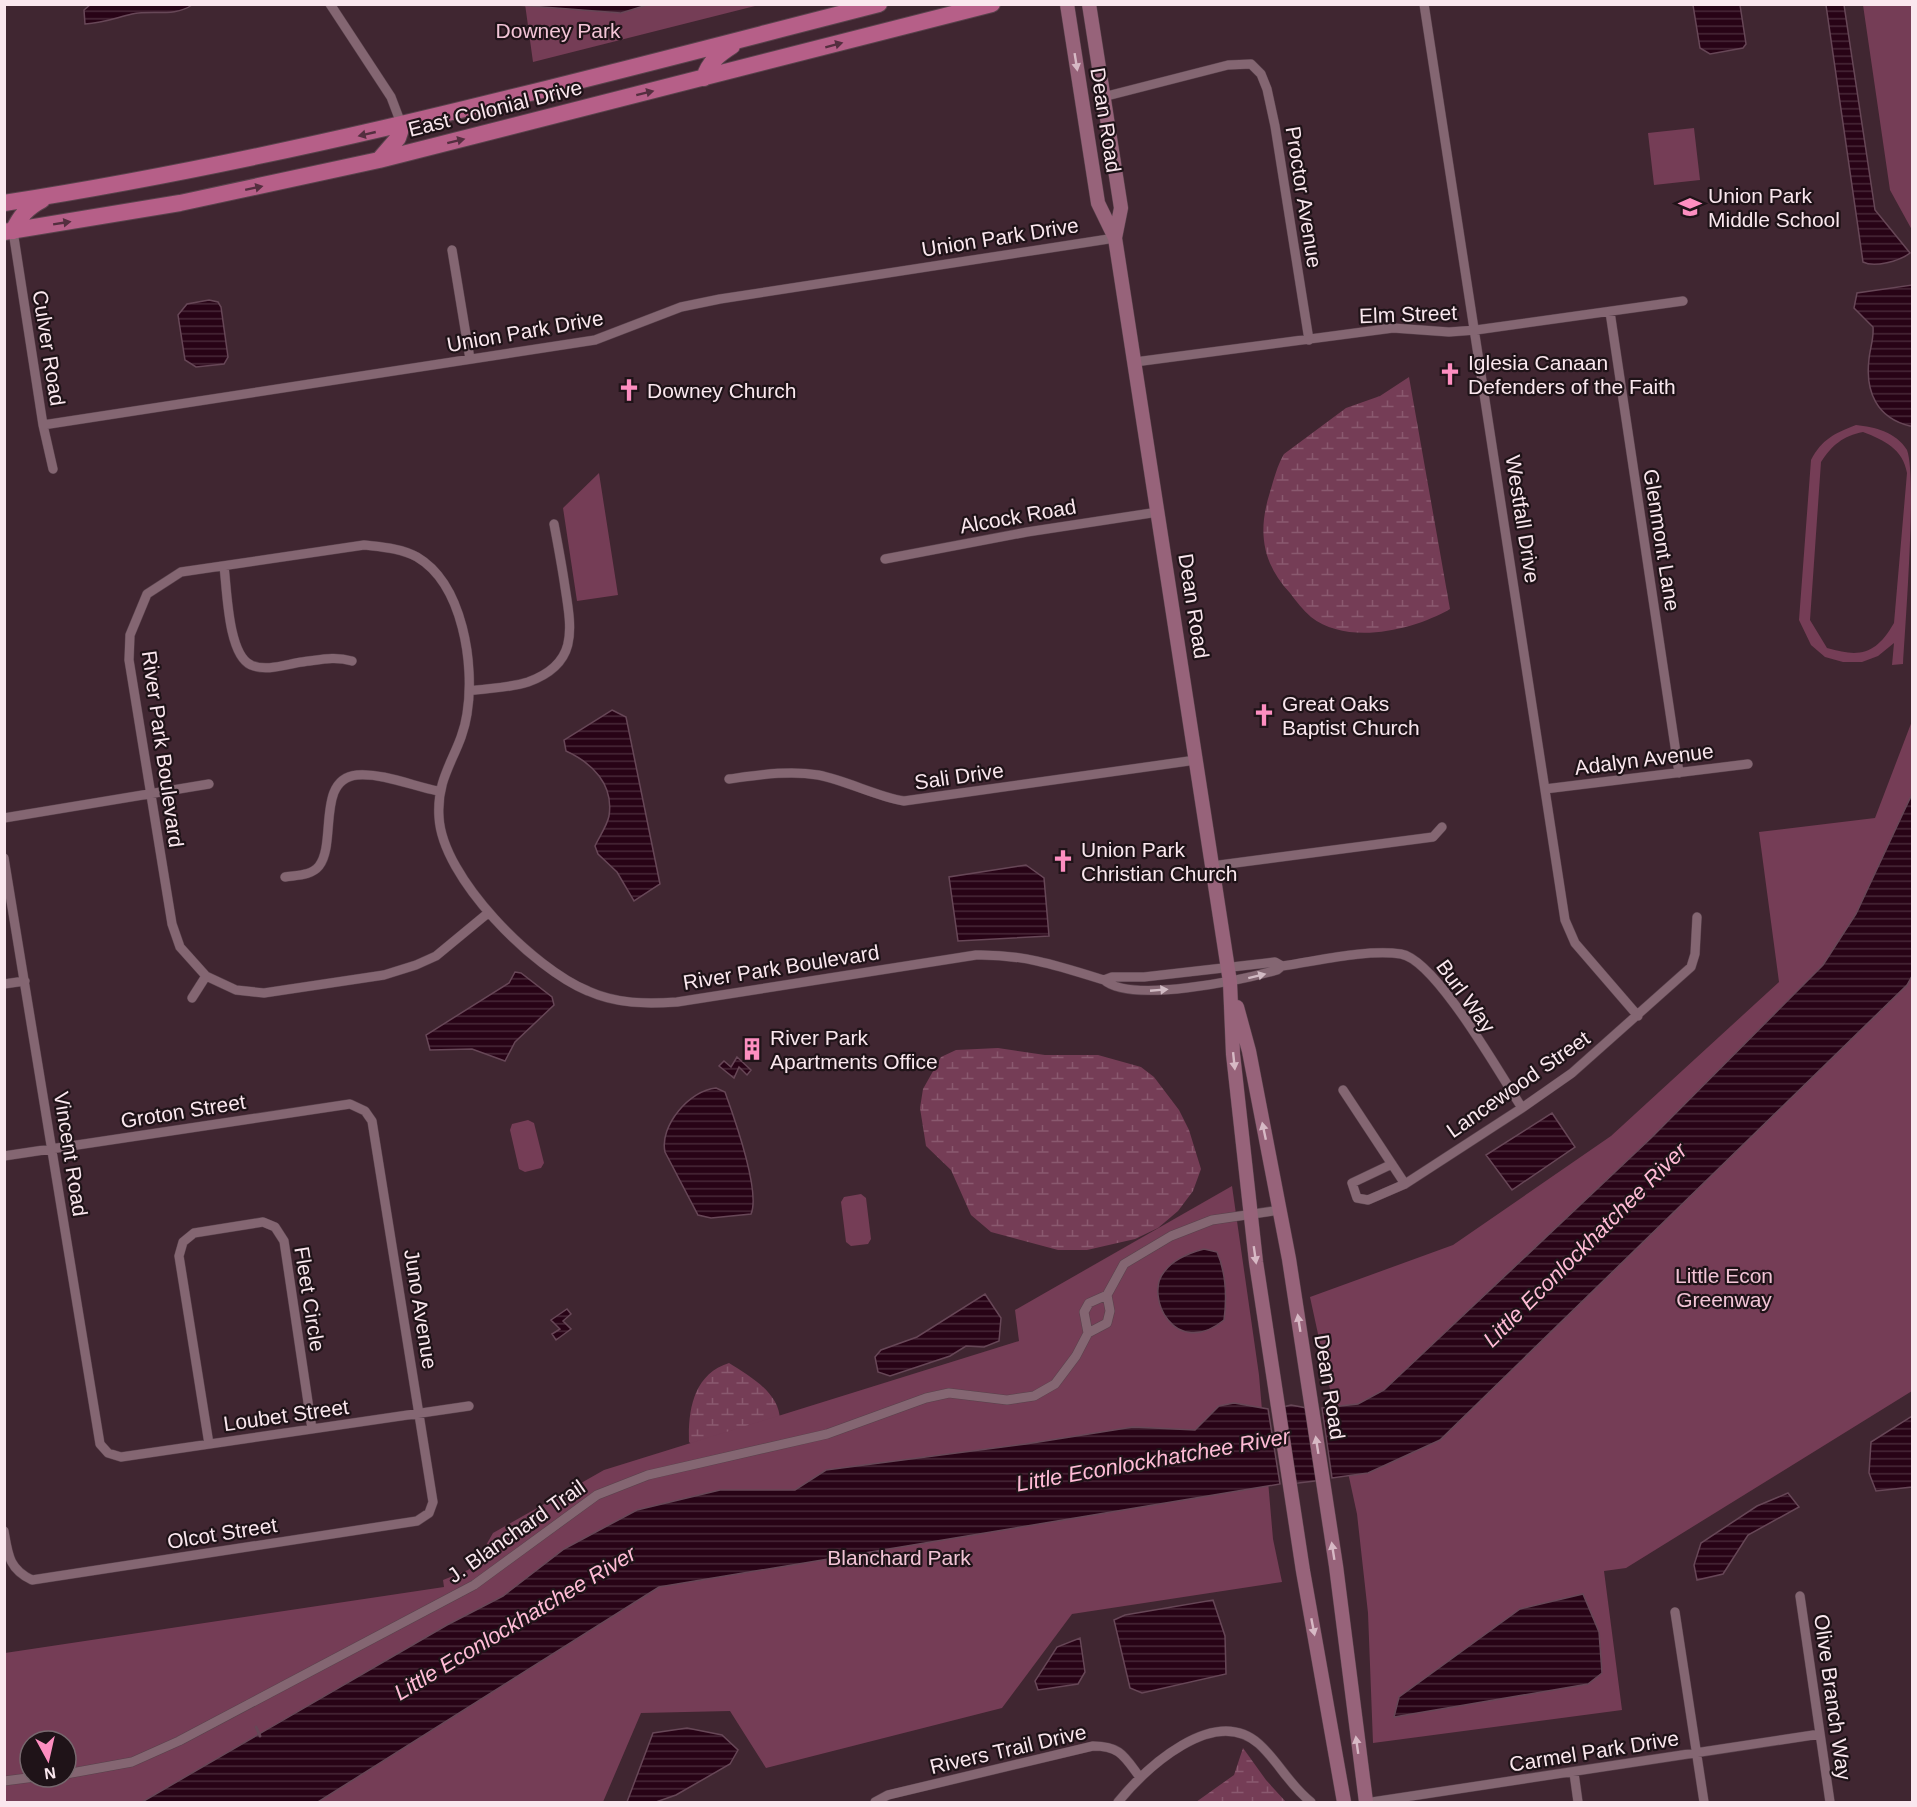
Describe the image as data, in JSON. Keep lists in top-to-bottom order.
{
  "streets": {
    "highway": ["East Colonial Drive"],
    "main road": ["Dean Road"],
    "street": [
      "Proctor Avenue",
      "Union Park Drive",
      "Elm Street",
      "Culver Road",
      "Alcock Road",
      "Westfall Drive",
      "Glenmont Lane",
      "River Park Boulevard",
      "Adalyn Avenue",
      "Sali Drive",
      "Burl Way",
      "Lancewood Street",
      "Groton Street",
      "Vincent Road",
      "Fleet Circle",
      "Juno Avenue",
      "Loubet Street",
      "J. Blanchard Trail",
      "Olcot Street",
      "Olive Branch Way",
      "Rivers Trail Drive",
      "Carmel Park Drive"
    ]
  },
  "crossings": [
    ["East Colonial Drive", "Culver Road"],
    ["Dean Road", "Proctor Avenue"],
    ["Dean Road", "Union Park Drive"],
    ["Dean Road", "Elm Street"],
    ["Dean Road", "Alcock Road"],
    ["Dean Road", "River Park Boulevard"],
    ["Dean Road", "Sali Drive"],
    ["Dean Road", "Burl Way"],
    ["Dean Road", "J. Blanchard Trail"],
    ["Proctor Avenue", "Elm Street"],
    ["Union Park Drive", "Culver Road"],
    ["Elm Street", "Westfall Drive"],
    ["Elm Street", "Glenmont Lane"],
    ["Westfall Drive", "Adalyn Avenue"],
    ["Westfall Drive", "Lancewood Street"],
    ["Glenmont Lane", "Adalyn Avenue"],
    ["River Park Boulevard", "Burl Way"],
    ["Burl Way", "Lancewood Street"],
    ["Groton Street", "Vincent Road"],
    ["Groton Street", "Juno Avenue"],
    ["Vincent Road", "Loubet Street"],
    ["Fleet Circle", "Loubet Street"],
    ["Juno Avenue", "Loubet Street"],
    ["Juno Avenue", "Olcot Street"],
    ["Olive Branch Way", "Carmel Park Drive"]
  ],
  "water": ["Little Econlockhatchee River"],
  "parks": ["Downey Park", "Little Econ Greenway", "Blanchard Park"],
  "places": {
    "school or university": ["Union Park Middle School"],
    "church": [
      "Iglesia Canaan Defenders of the Faith",
      "Downey Church",
      "Great Oaks Baptist Church",
      "Union Park Christian Church"
    ],
    "building": ["River Park Apartments Office"]
  },
  "north": "bottom"
}
